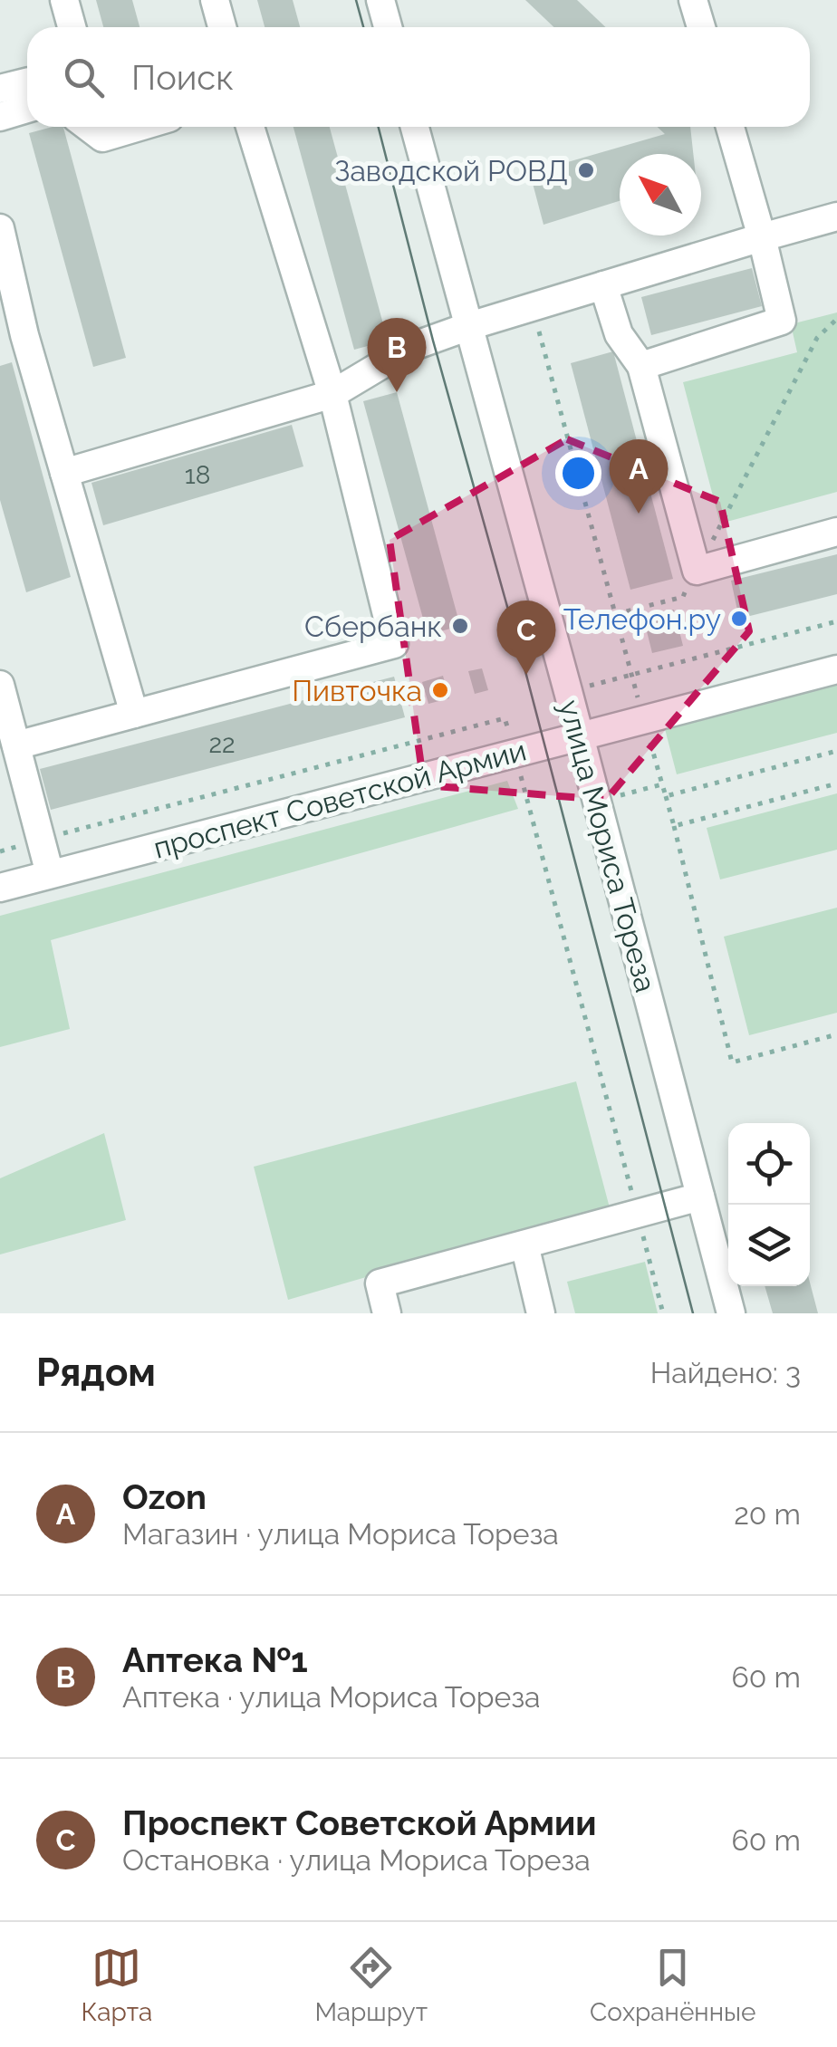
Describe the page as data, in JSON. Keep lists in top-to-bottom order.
{
  "streets": {
    "street": ["проспект Советской Армии", "улица Мориса Тореза"]
  },
  "crossings": [
    ["проспект Советской Армии", "улица Мориса Тореза"]
  ],
  "places": [
    "Заводской РОВД",
    "Телефон.ру",
    "Сбербанк",
    "Пивточка"
  ],
  "house_numbers": ["18", "22"],
  "north": "top left",
  "page": {
    "search": "Поиск",
    "pins": ["B", "A", "C"],
    "heading": ["Рядом", "Найдено: 3"],
    "list": [
      {
        "mark": "A",
        "name": "Ozon",
        "note": "Магазин · улица Мориса Тореза",
        "value": "20 m"
      },
      {
        "mark": "B",
        "name": "Аптека №1",
        "note": "Аптека · улица Мориса Тореза",
        "value": "60 m"
      },
      {
        "mark": "C",
        "name": "Проспект Советской Армии",
        "note": "Остановка · улица Мориса Тореза",
        "value": "60 m"
      }
    ],
    "nav": ["Карта", "Маршрут", "Сохранённые"]
  }
}
